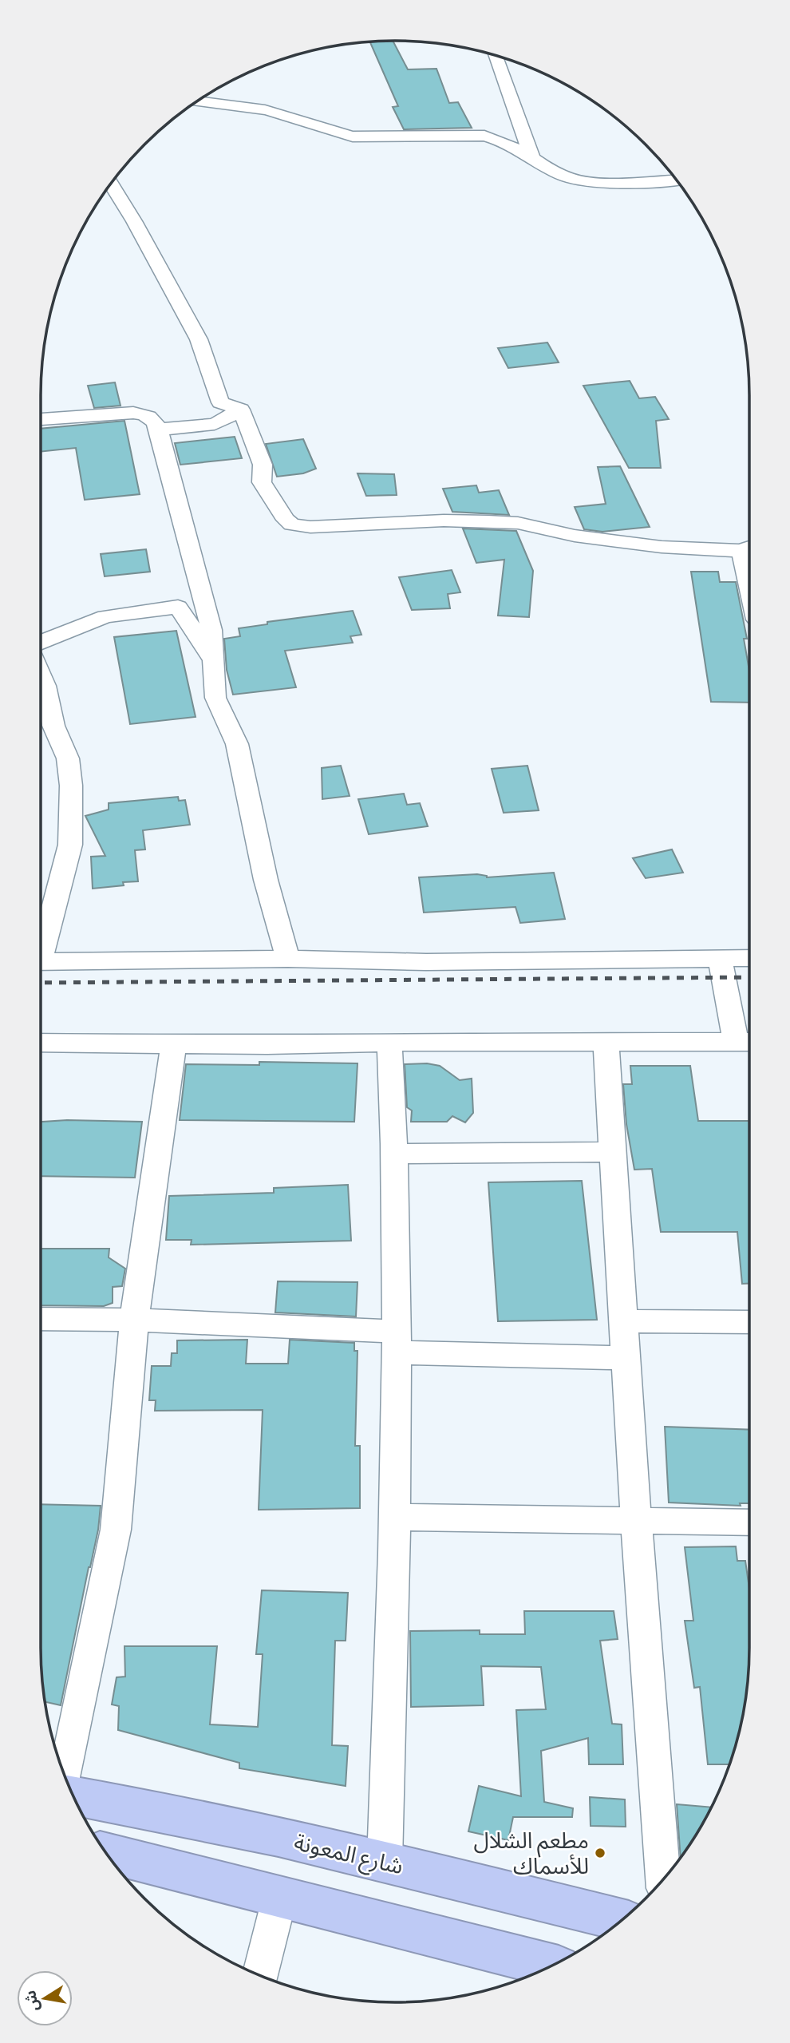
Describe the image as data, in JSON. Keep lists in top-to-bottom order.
{
  "streets": {
    "highway": ["شارع المعونة"]
  },
  "places": ["مطعم الشلال للأسماك"],
  "north": "left"
}
